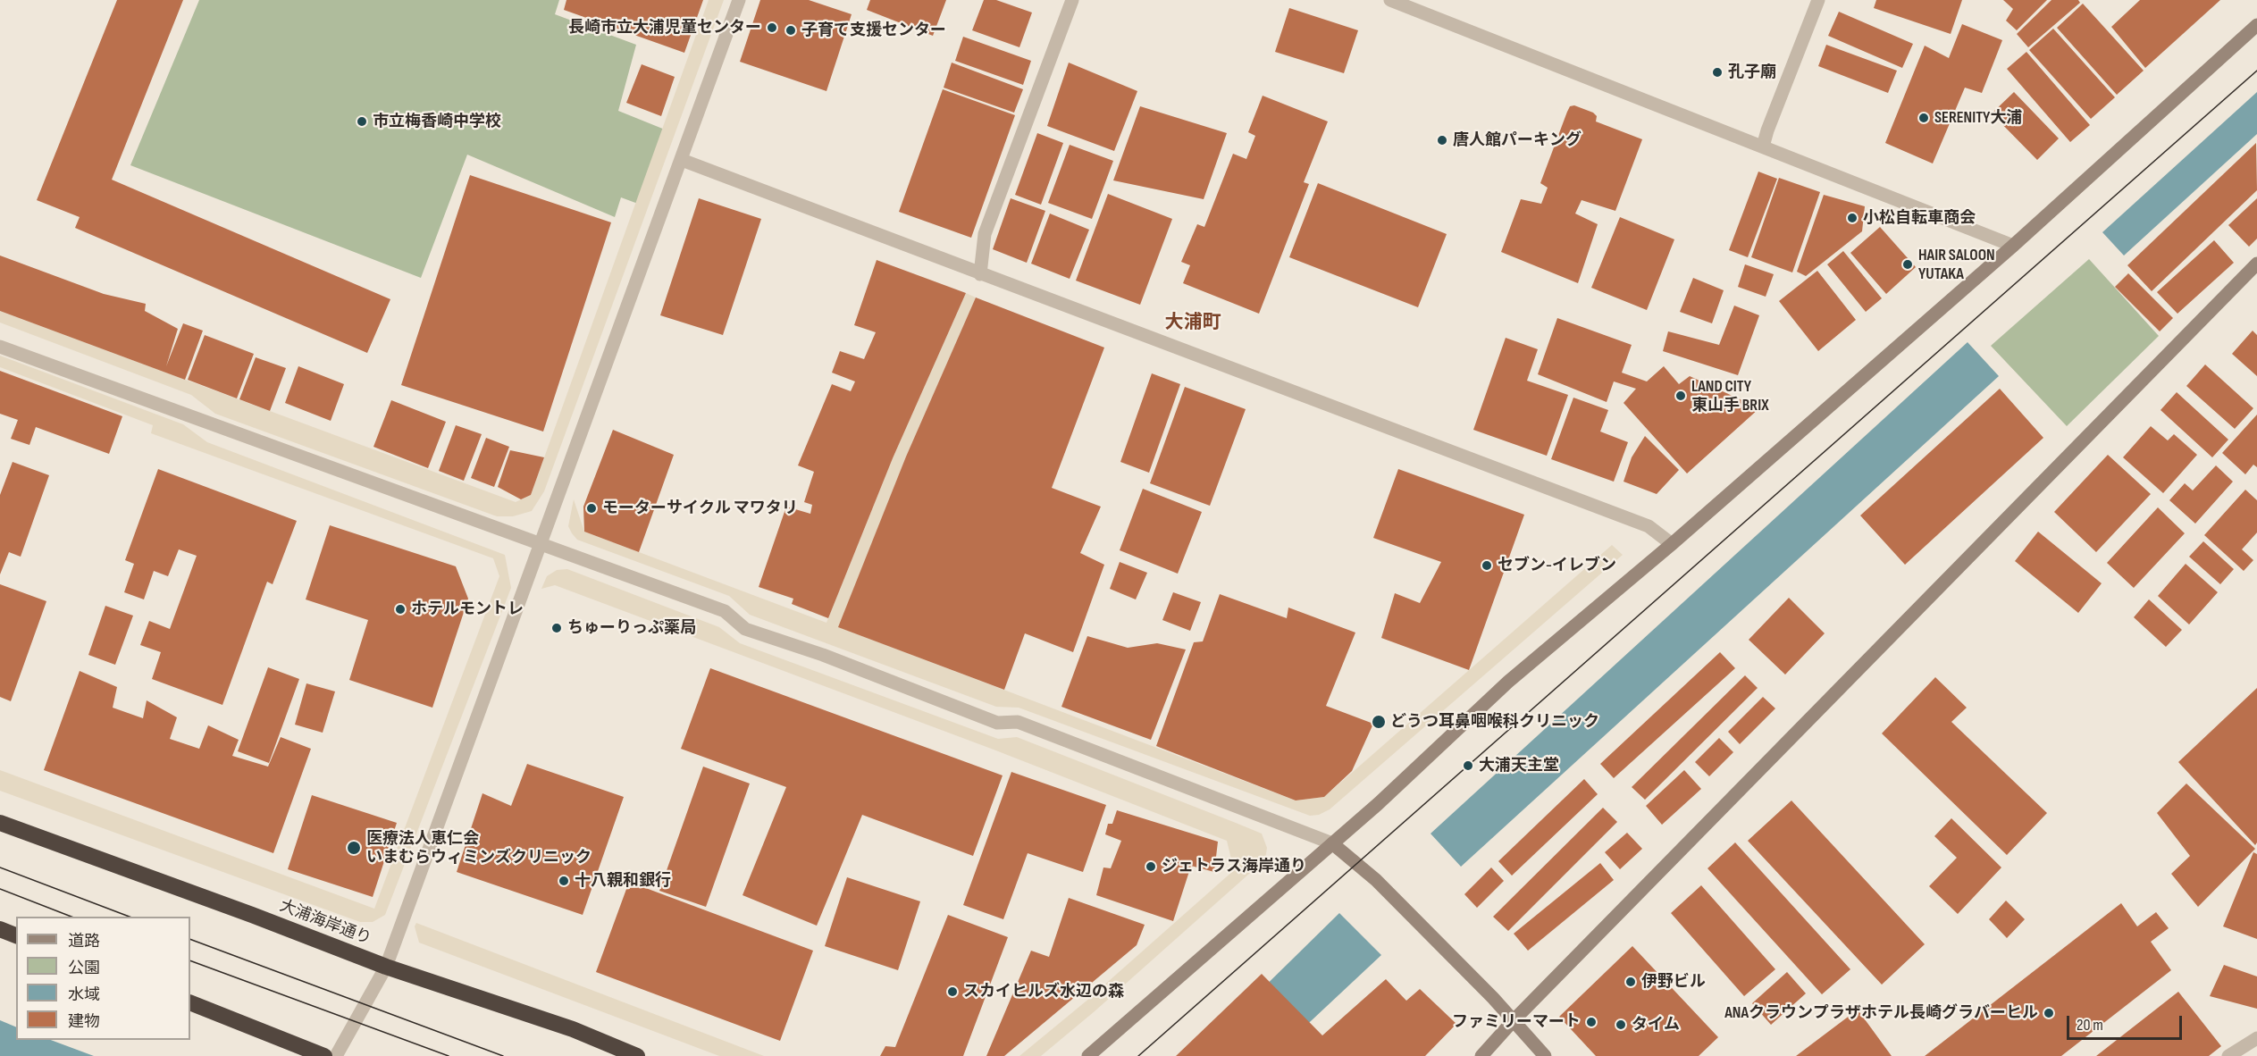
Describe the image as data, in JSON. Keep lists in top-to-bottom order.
{
  "streets": {
    "highway": ["大浦海岸通り"]
  },
  "districts": ["大浦町"],
  "places": [
    "長崎市立大浦児童センター",
    "子育て支援センター",
    "孔子廟",
    "SERENITY大浦",
    "市立梅香崎中学校",
    "唐人館パーキング",
    "小松自転車商会",
    "HAIR SALOON YUTAKA",
    "LAND CITY 東山手 BRIX",
    "モーターサイクル マワタリ",
    "セブン-イレブン",
    "ホテルモントレ",
    "ちゅーりっぷ薬局",
    "どうつ耳鼻咽喉科クリニック",
    "大浦天主堂",
    "医療法人恵仁会 いまむらウィミンズクリニック",
    "ジェトラス海岸通り",
    "十八親和銀行",
    "伊野ビル",
    "スカイヒルズ水辺の森",
    "ANAクラウンプラザホテル長崎グラバーヒル",
    "ファミリーマート",
    "タイム"
  ],
  "legend": [
    "道路",
    "公園",
    "水域",
    "建物"
  ],
  "scale_bar": "20 m"
}
